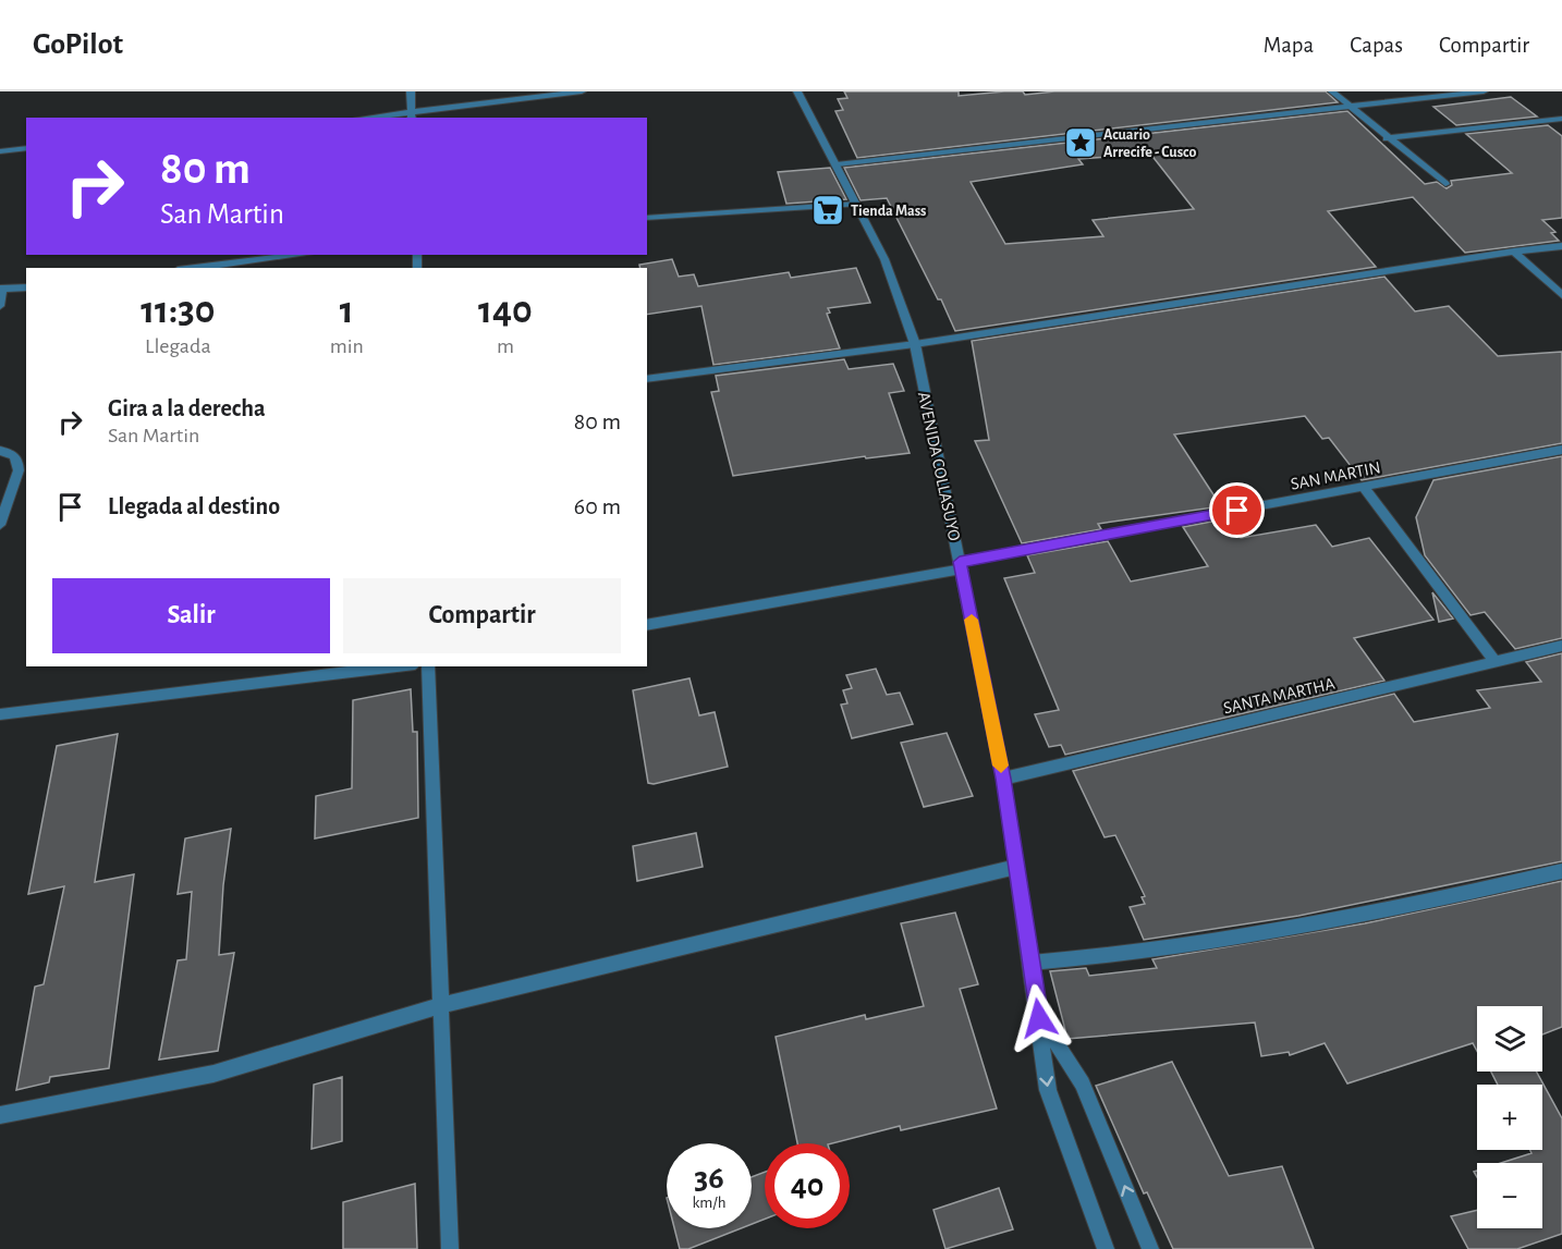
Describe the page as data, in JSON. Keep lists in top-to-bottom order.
{
  "streets": {
    "street": ["AVENIDA COLLASUYO", "SAN MARTIN", "SANTA MARTHA"]
  },
  "crossings": [
    ["AVENIDA COLLASUYO", "SAN MARTIN"],
    ["AVENIDA COLLASUYO", "SANTA MARTHA"]
  ],
  "places": {
    "place": ["Acuario Arrecife - Cusco"],
    "supermarket": ["Tienda Mass"]
  },
  "page": {
    "header": "GoPilot",
    "nav": ["Mapa", "Capas", "Compartir"],
    "turn": ["80 m", "San Martin"],
    "eta": [
      "11:30",
      "Llegada",
      "1",
      "min",
      "140",
      "m"
    ],
    "list": [
      {
        "name": "Gira a la derecha",
        "note": "San Martin",
        "value": "80 m"
      },
      {
        "name": "Llegada al destino",
        "value": "60 m"
      }
    ],
    "buttons": ["Salir", "Compartir"],
    "map_buttons": ["+", "−"],
    "speed": "36 km/h",
    "limit": "40"
  }
}
